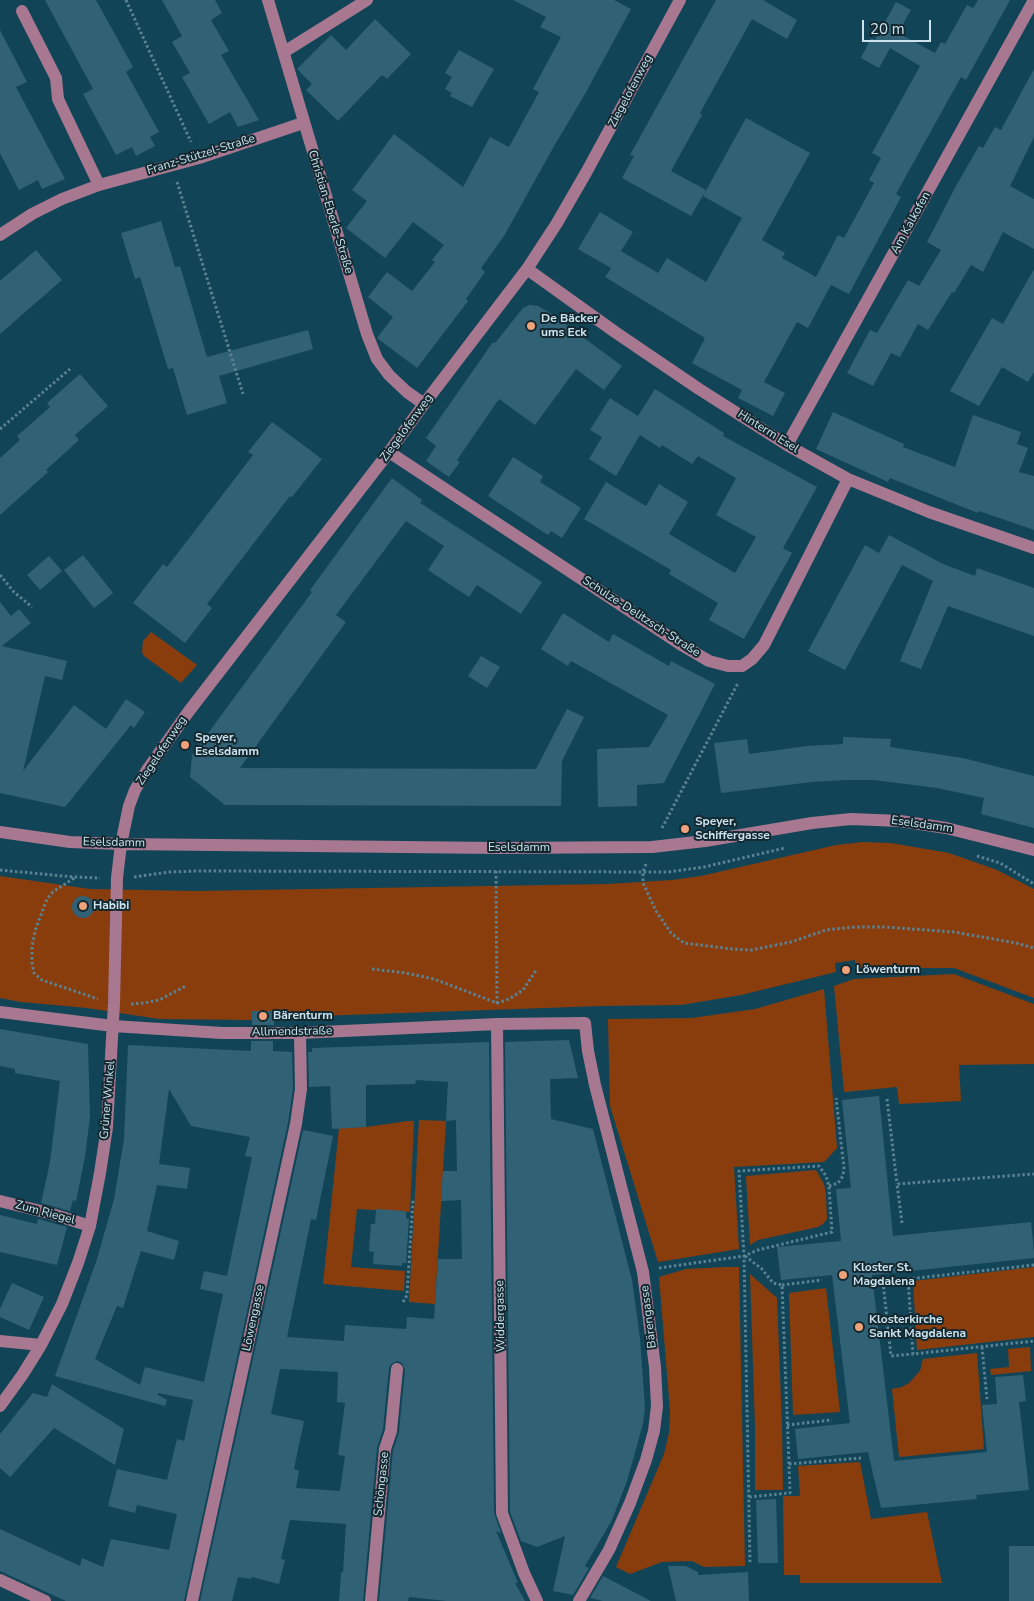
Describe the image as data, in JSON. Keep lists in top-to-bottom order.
{
  "streets": {
    "street": [
      "Ziegelofenweg",
      "Franz-Stützel-Straße",
      "Christian-Eberle-Straße",
      "Am Kalkofen",
      "Hinterm Esel",
      "Schulze-Delitzsch-Straße",
      "Eselsdamm",
      "Allmendstraße",
      "Grüner Winkel",
      "Zum Riegel",
      "Widdergasse",
      "Bärengasse",
      "Löwengasse",
      "Schöngasse"
    ]
  },
  "crossings": [
    ["Ziegelofenweg", "Christian-Eberle-Straße"],
    ["Ziegelofenweg", "Hinterm Esel"],
    ["Ziegelofenweg", "Schulze-Delitzsch-Straße"],
    ["Ziegelofenweg", "Eselsdamm"],
    ["Ziegelofenweg", "Grüner Winkel"],
    ["Franz-Stützel-Straße", "Christian-Eberle-Straße"],
    ["Am Kalkofen", "Hinterm Esel"],
    ["Eselsdamm", "Grüner Winkel"],
    ["Allmendstraße", "Grüner Winkel"],
    ["Allmendstraße", "Widdergasse"],
    ["Allmendstraße", "Bärengasse"],
    ["Allmendstraße", "Löwengasse"],
    ["Grüner Winkel", "Zum Riegel"]
  ],
  "places": [
    "De Bäcker ums Eck",
    "Speyer, Eselsdamm",
    "Speyer, Schiffergasse",
    "Habibi",
    "Löwenturm",
    "Bärenturm",
    "Kloster St. Magdalena",
    "Klosterkirche Sankt Magdalena"
  ],
  "scale_bar": "20 m"
}
